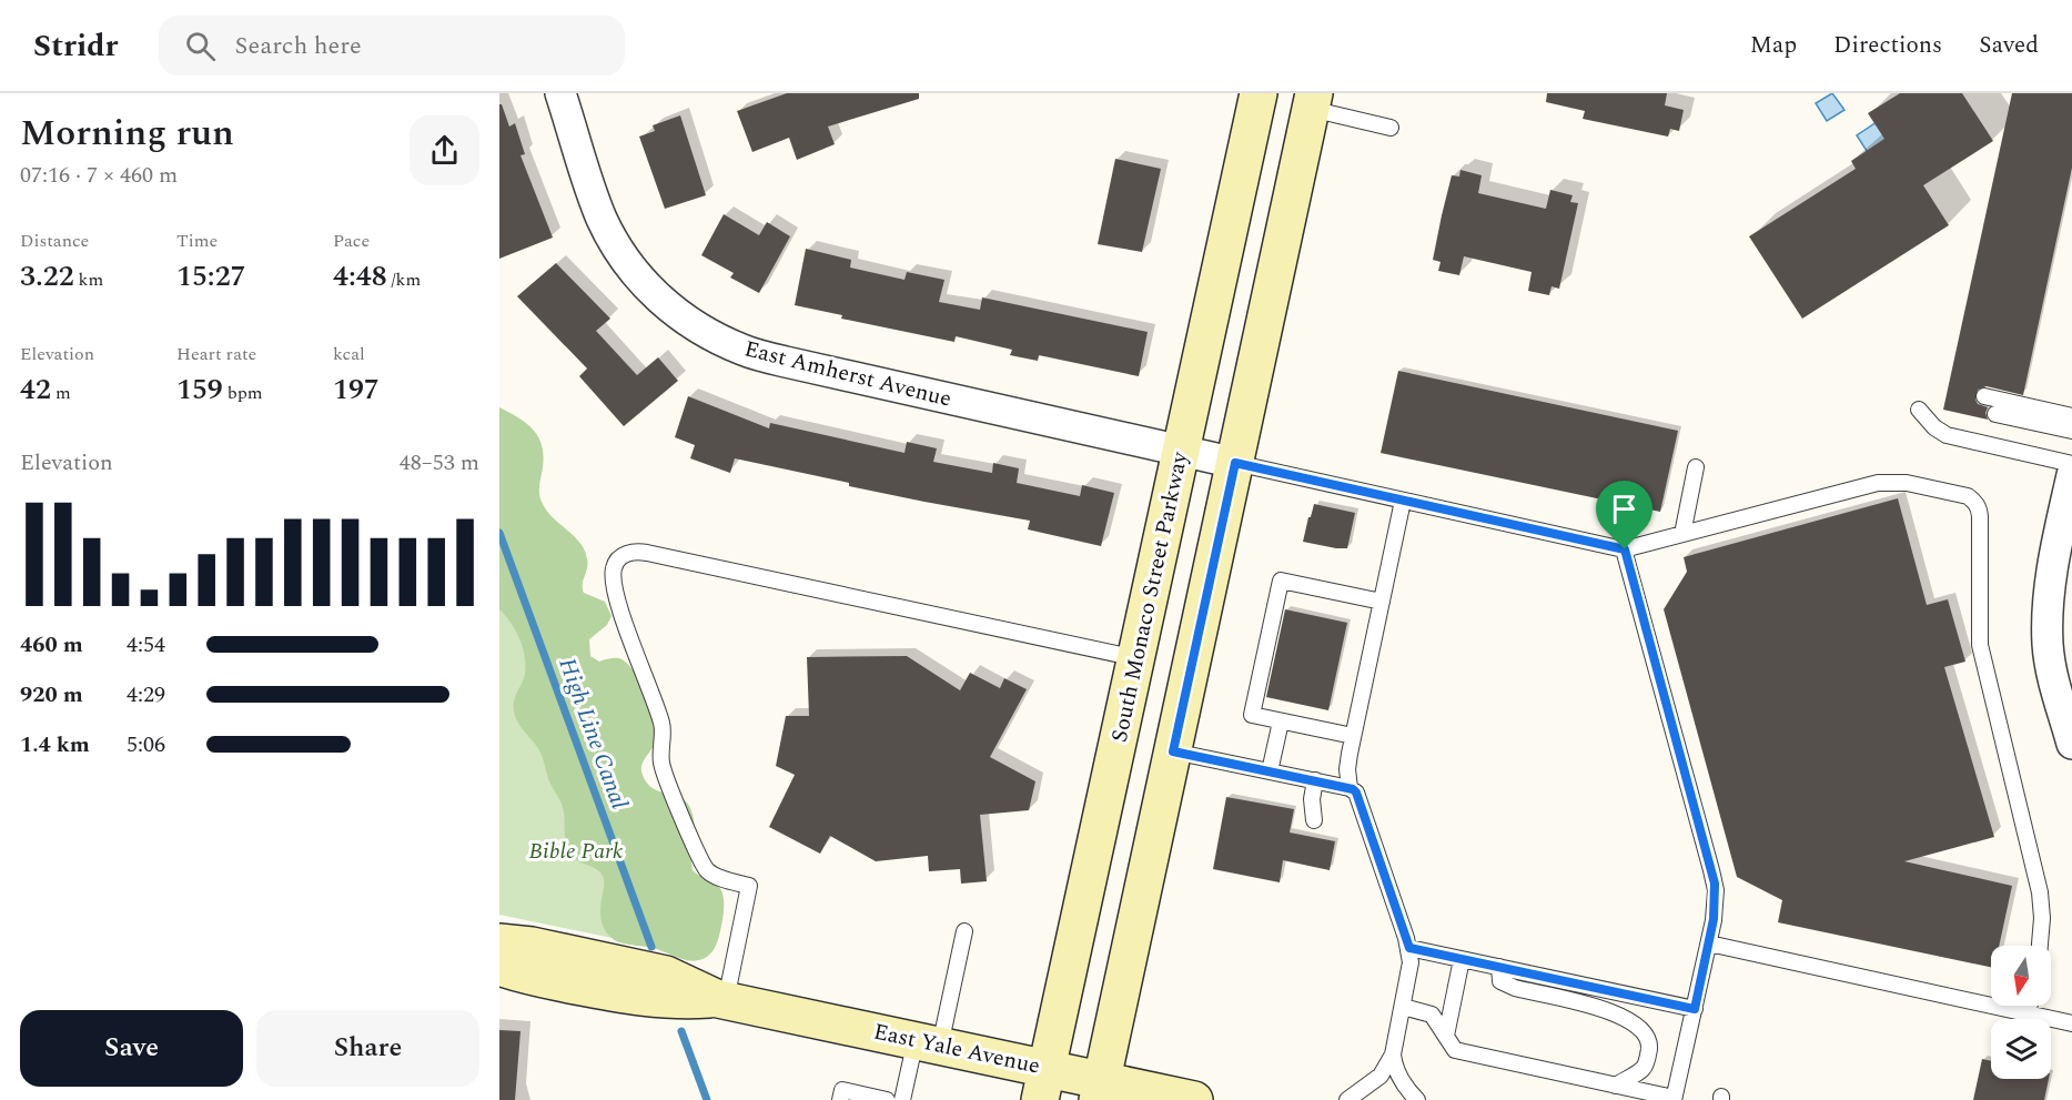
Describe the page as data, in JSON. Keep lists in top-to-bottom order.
{
  "streets": {
    "main road": ["South Monaco Street Parkway", "East Yale Avenue"],
    "street": ["East Amherst Avenue"]
  },
  "crossings": [
    ["East Amherst Avenue", "South Monaco Street Parkway"],
    ["South Monaco Street Parkway", "East Yale Avenue"]
  ],
  "water": ["High Line Canal"],
  "parks": ["Bible Park"],
  "north": "bottom",
  "page": {
    "header": "Stridr",
    "search": "Search here",
    "nav": ["Map", "Directions", "Saved"],
    "heading": ["Morning run", "07:16 · 7 × 460 m"],
    "stats": [
      ["Distance", "3.22 km"],
      ["Time", "15:27"],
      ["Pace", "4:48 /km"],
      ["Elevation", "42 m"],
      ["Heart rate", "159 bpm"],
      ["kcal", "197"]
    ],
    "chart": ["Elevation", "48–53 m"],
    "list": [
      {
        "name": "460 m",
        "note": "4:54"
      },
      {
        "name": "920 m",
        "note": "4:29"
      },
      {
        "name": "1.4 km",
        "note": "5:06"
      }
    ],
    "buttons": ["Save", "Share"]
  }
}
